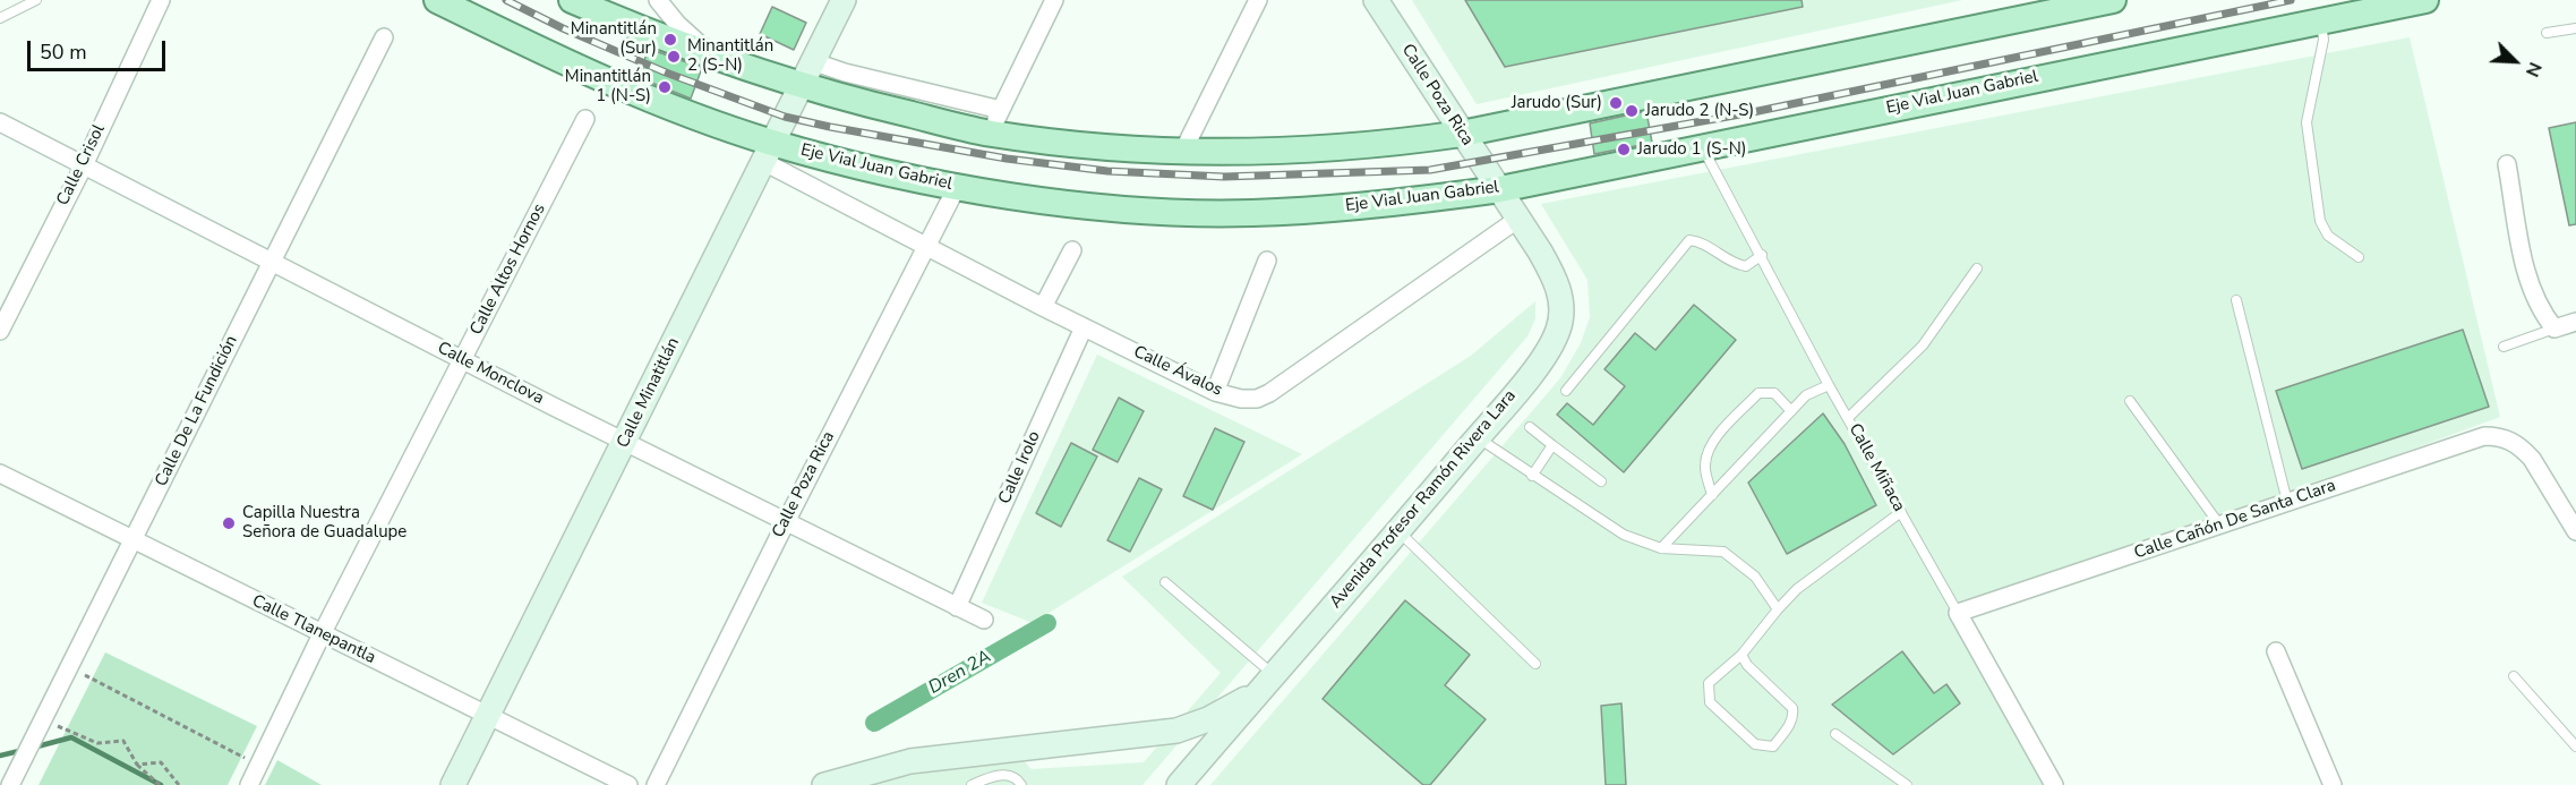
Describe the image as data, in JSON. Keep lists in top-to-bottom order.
{
  "streets": {
    "main road": [
      "Eje Vial Juan Gabriel",
      "Calle Poza Rica",
      "Calle Minatitlán",
      "Avenida Profesor Ramón Rivera Lara"
    ],
    "street": [
      "Calle Crisol",
      "Calle Altos Hornos",
      "Calle Ávalos",
      "Calle Monclova",
      "Calle De La Fundición",
      "Calle Irolo",
      "Calle Miñaca",
      "Calle Cañón De Santa Clara",
      "Calle Tlanepantla"
    ]
  },
  "crossings": [
    ["Eje Vial Juan Gabriel", "Calle Poza Rica"],
    ["Eje Vial Juan Gabriel", "Calle Ávalos"],
    ["Eje Vial Juan Gabriel", "Calle Minatitlán"],
    ["Eje Vial Juan Gabriel", "Calle Miñaca"],
    ["Eje Vial Juan Gabriel", "Avenida Profesor Ramón Rivera Lara"],
    ["Calle Poza Rica", "Calle Ávalos"],
    ["Calle Poza Rica", "Calle Monclova"],
    ["Calle Poza Rica", "Avenida Profesor Ramón Rivera Lara"],
    ["Calle Crisol", "Calle Monclova"],
    ["Calle Altos Hornos", "Calle Monclova"],
    ["Calle Altos Hornos", "Calle Tlanepantla"],
    ["Calle Ávalos", "Calle Minatitlán"],
    ["Calle Ávalos", "Calle Irolo"],
    ["Calle Ávalos", "Avenida Profesor Ramón Rivera Lara"],
    ["Calle Monclova", "Calle Minatitlán"],
    ["Calle Monclova", "Calle De La Fundición"],
    ["Calle Monclova", "Calle Irolo"],
    ["Calle Minatitlán", "Calle Tlanepantla"],
    ["Calle De La Fundición", "Calle Tlanepantla"],
    ["Calle Miñaca", "Calle Cañón De Santa Clara"]
  ],
  "water": ["Dren 2A"],
  "places": [
    "Minantitlán (Sur)",
    "Minantitlán 2 (S-N)",
    "Minantitlán 1 (N-S)",
    "Jarudo (Sur)",
    "Jarudo 2 (N-S)",
    "Jarudo 1 (S-N)",
    "Capilla Nuestra Señora de Guadalupe"
  ],
  "scale_bar": "50 m",
  "north": "bottom right"
}
